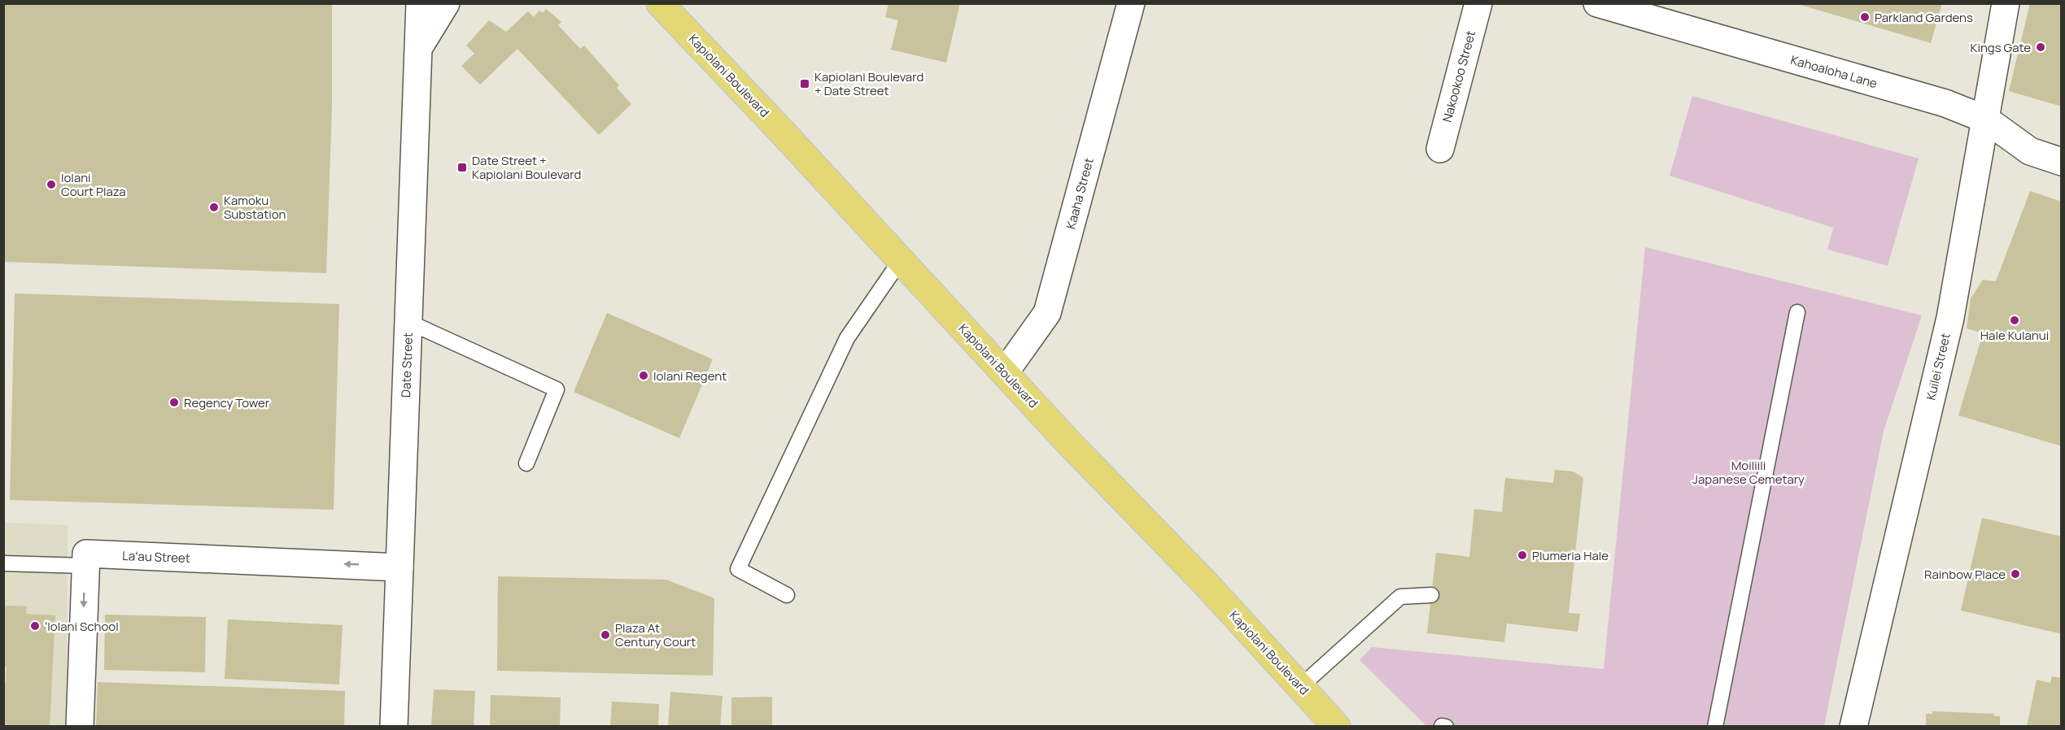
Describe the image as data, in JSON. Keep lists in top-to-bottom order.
{
  "streets": {
    "main road": ["Kapiolani Boulevard"],
    "street": [
      "Kahoaloha Lane",
      "Nakookoo Street",
      "Kaaha Street",
      "Date Street",
      "Kuilei Street",
      "Laʻau Street"
    ]
  },
  "crossings": [
    ["Kahoaloha Lane", "Kuilei Street"],
    ["Kapiolani Boulevard", "Kaaha Street"],
    ["Date Street", "Laʻau Street"]
  ],
  "one_way": ["Laʻau Street"],
  "parks": ["Moiliili Japanese Cemetary"],
  "places": {
    "other": [
      "Parkland Gardens",
      "Kings Gate",
      "Iolani Court Plaza",
      "Kamoku Substation",
      "Hale Kulanui",
      "Iolani Regent",
      "Regency Tower",
      "Plumeria Hale",
      "Rainbow Place",
      "ʻIolani School",
      "Plaza At Century Court"
    ],
    "transit": ["Kapiolani Boulevard + Date Street", "Date Street + Kapiolani Boulevard"]
  }
}
